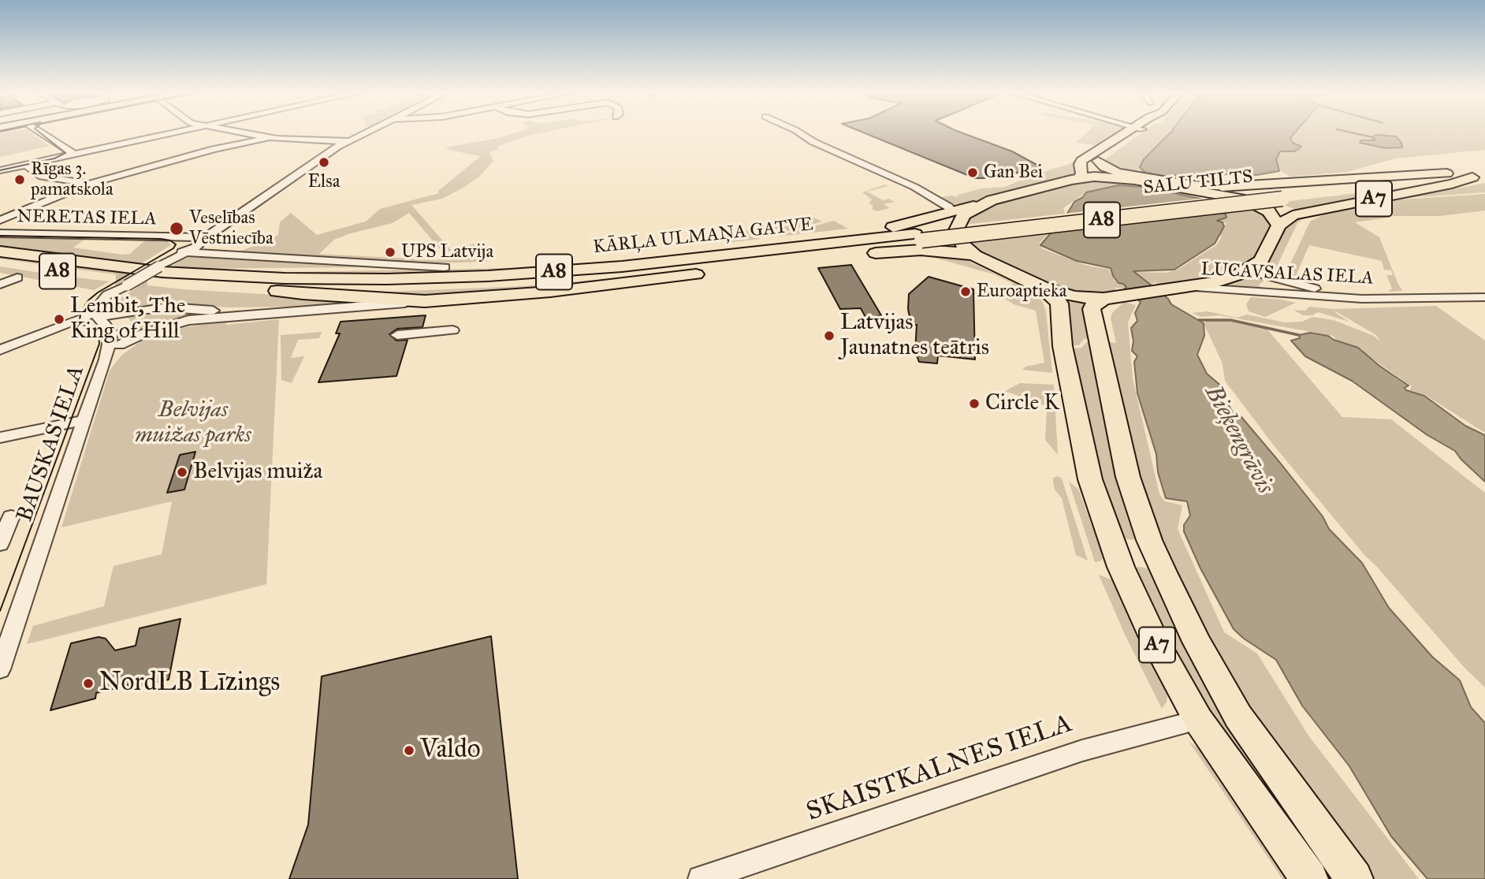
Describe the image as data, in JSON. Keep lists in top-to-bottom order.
{
  "streets": {
    "highway": [
      "SALU TILTS",
      "A7",
      "A8",
      "KĀRĻA ULMAŅA GATVE"
    ],
    "street": [
      "NERETAS IELA",
      "LUCAVSALAS IELA",
      "BAUSKAS IELA",
      "SKAISTKALNES IELA"
    ]
  },
  "crossings": [
    ["SALU TILTS", "A7"],
    ["SALU TILTS", "KĀRĻA ULMAŅA GATVE"],
    ["A7", "SKAISTKALNES IELA"]
  ],
  "water": ["Bieķengrāvis"],
  "parks": ["Belvijas muižas parks"],
  "places": [
    "Elsa",
    "Gan Bei",
    "Rīgas 3. pamatskola",
    "Veselības Vēstniecība",
    "UPS Latvija",
    "Euroaptieka",
    "Lembit, The King of Hill",
    "Latvijas Jaunatnes teātris",
    "Circle K",
    "Belvijas muiža",
    "NordLB Līzings",
    "Valdo"
  ]
}
